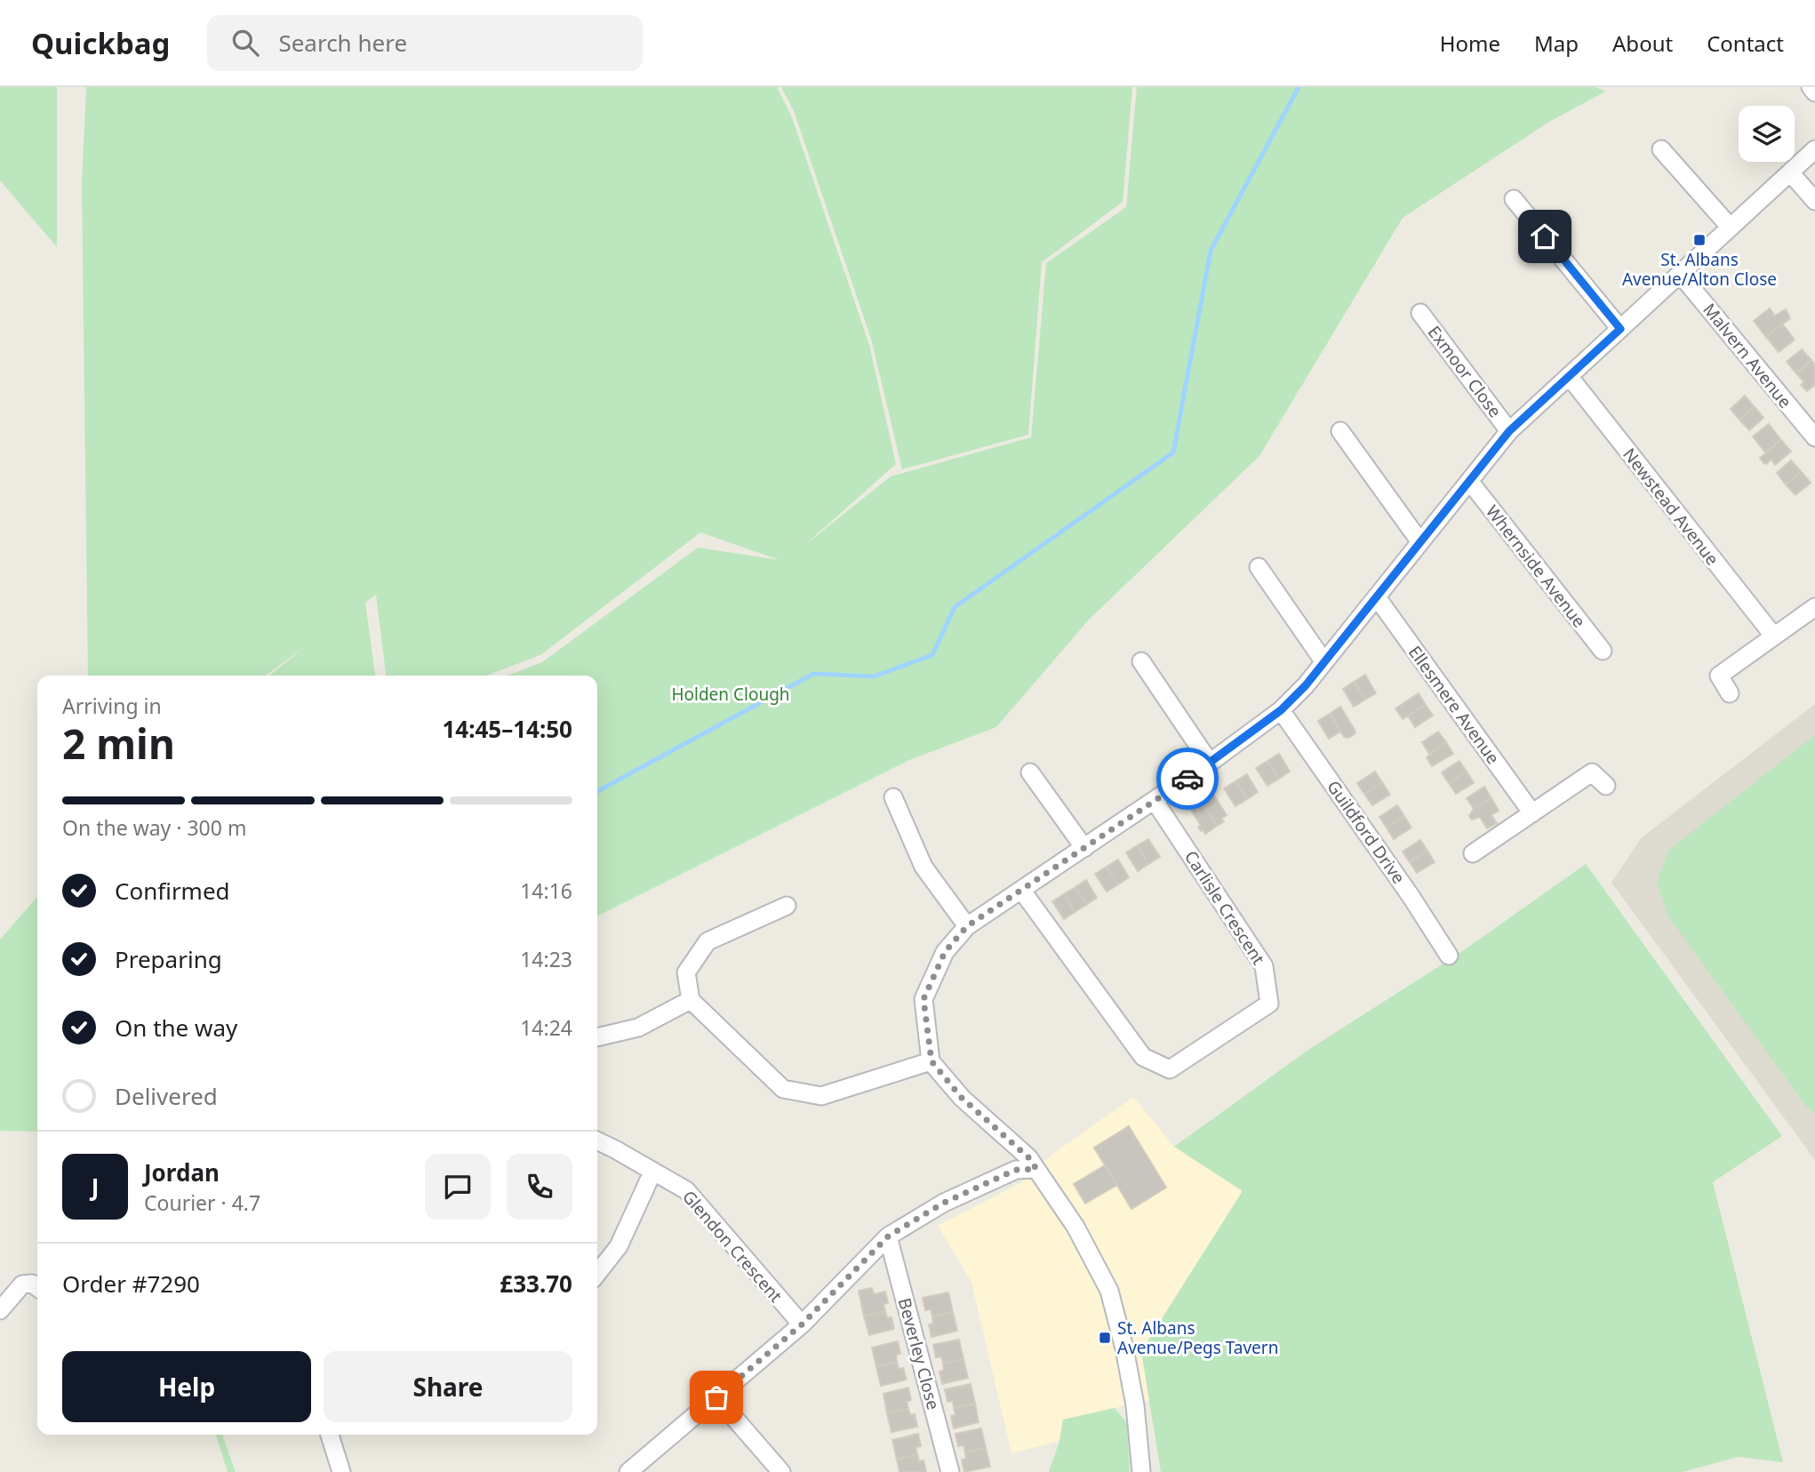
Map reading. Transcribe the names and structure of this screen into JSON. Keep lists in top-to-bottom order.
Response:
{
  "streets": {
    "street": [
      "Malvern Avenue",
      "Exmoor Close",
      "Newstead Avenue",
      "Whernside Avenue",
      "Ellesmere Avenue",
      "Guildford Drive",
      "Carlisle Crescent",
      "Glendon Crescent",
      "Beverley Close"
    ]
  },
  "parks": ["Holden Clough"],
  "places": {
    "transit": ["St. Albans Avenue/Alton Close", "St. Albans Avenue/Pegs Tavern"]
  },
  "page": {
    "header": "Quickbag",
    "search": "Search here",
    "nav": [
      "Home",
      "Map",
      "About",
      "Contact"
    ],
    "heading": ["2 min", "Arriving in", "14:45–14:50"],
    "panel": [
      "Jordan",
      "Courier · 4.7",
      "Order #7290",
      "£33.70"
    ],
    "bar": "On the way · 300 m",
    "list": [
      ["Confirmed", "14:16"],
      ["Preparing", "14:23"],
      ["On the way", "14:24"],
      "Delivered"
    ],
    "round": "J",
    "buttons": ["Help", "Share"]
  }
}
